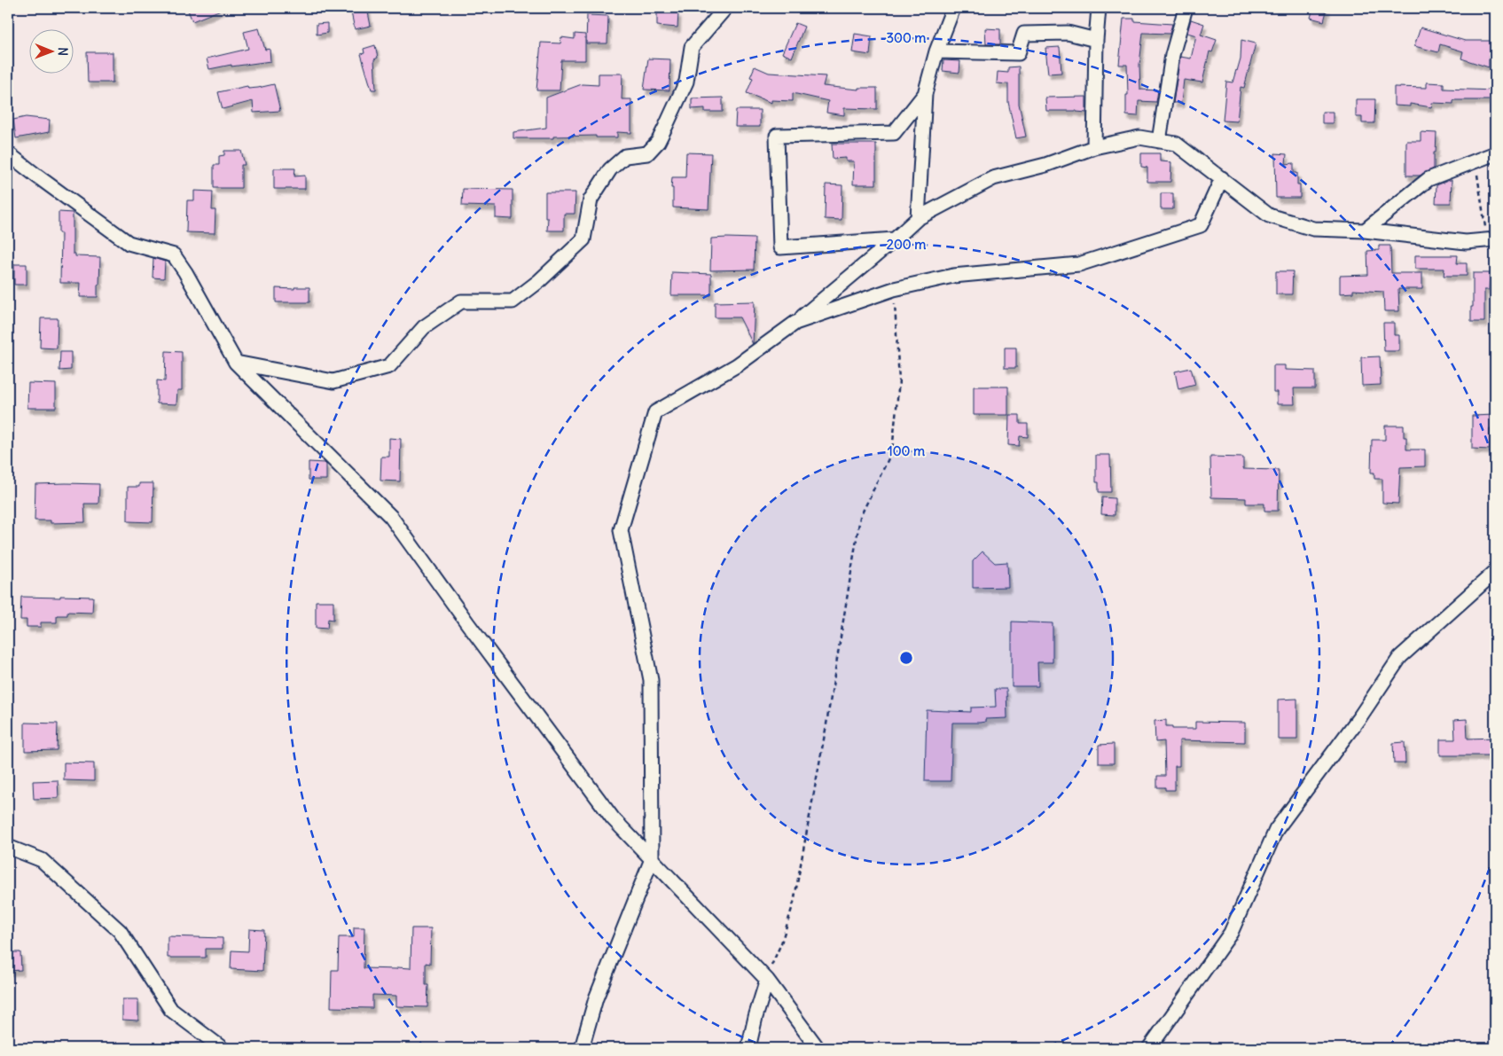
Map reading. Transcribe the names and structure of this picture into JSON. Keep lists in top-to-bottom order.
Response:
{
  "north": "right",
  "rings": ["300 m", "200 m", "100 m"]
}
